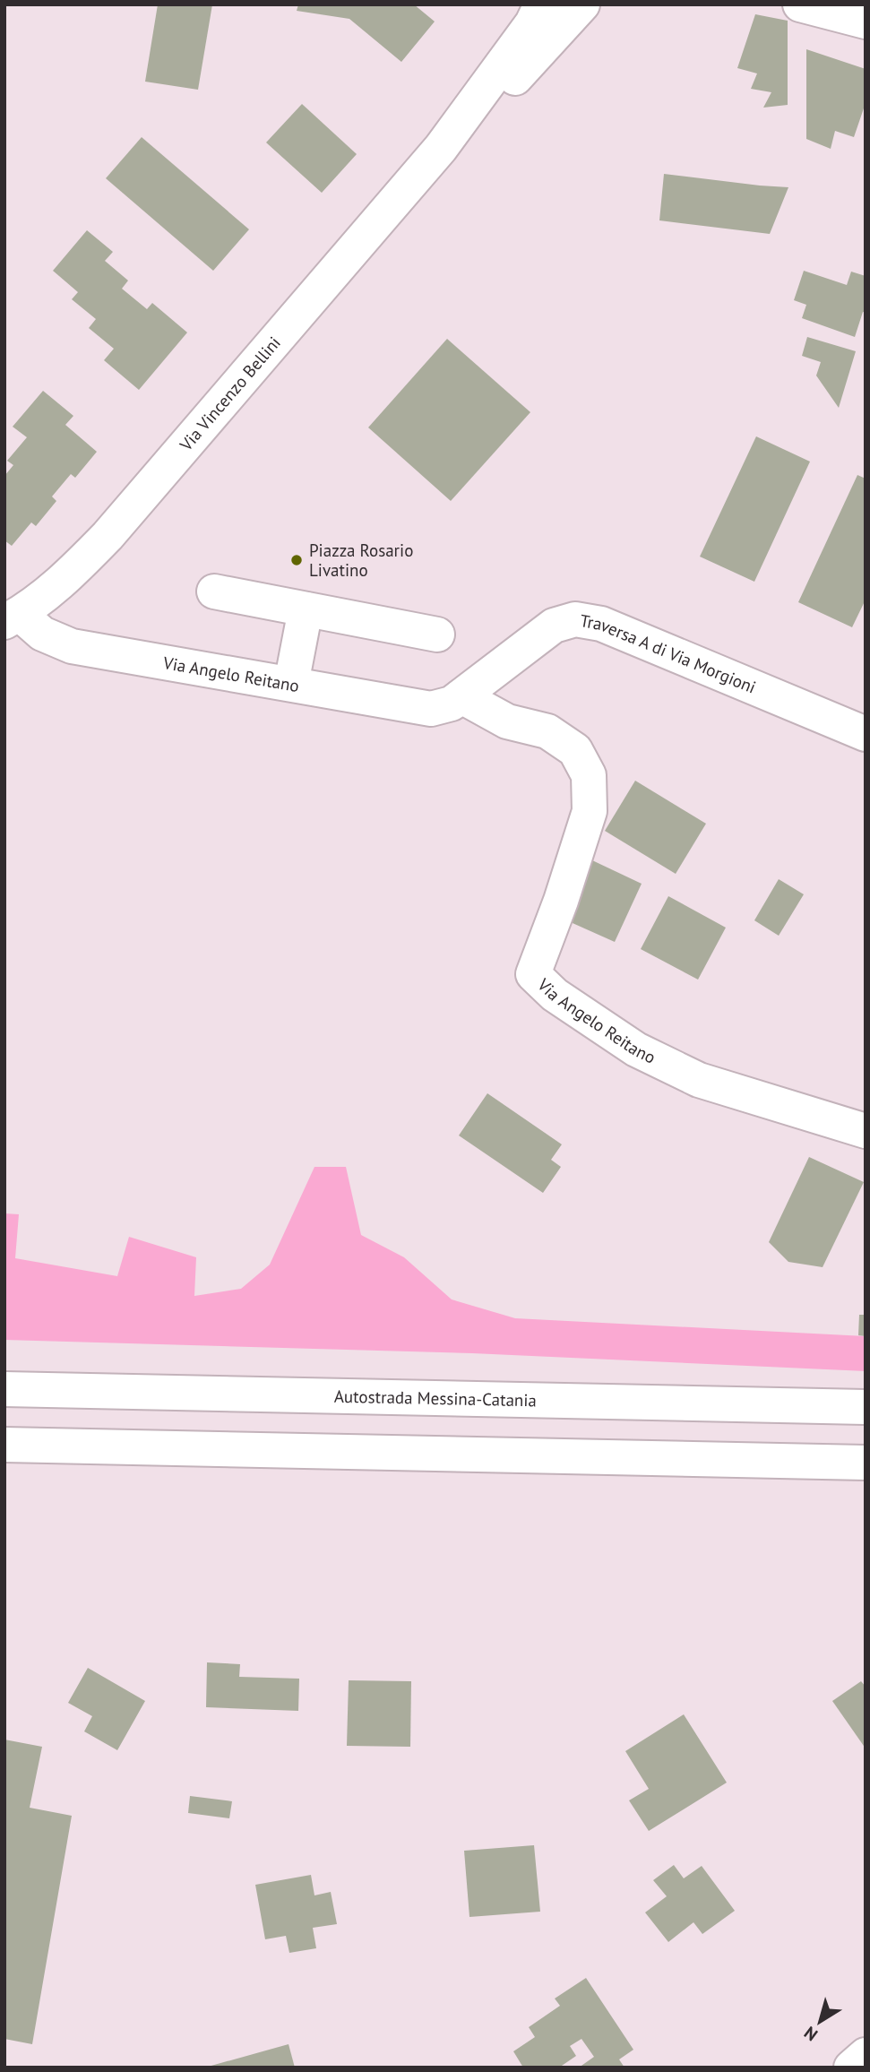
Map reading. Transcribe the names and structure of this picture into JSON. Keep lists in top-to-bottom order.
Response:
{
  "streets": {
    "main road": [
      "Via Vincenzo Bellini",
      "Traversa A di Via Morgioni",
      "Via Angelo Reitano",
      "Autostrada Messina-Catania"
    ]
  },
  "crossings": [
    ["Via Vincenzo Bellini", "Via Angelo Reitano"],
    ["Traversa A di Via Morgioni", "Via Angelo Reitano"]
  ],
  "places": ["Piazza Rosario Livatino"],
  "north": "bottom left"
}
